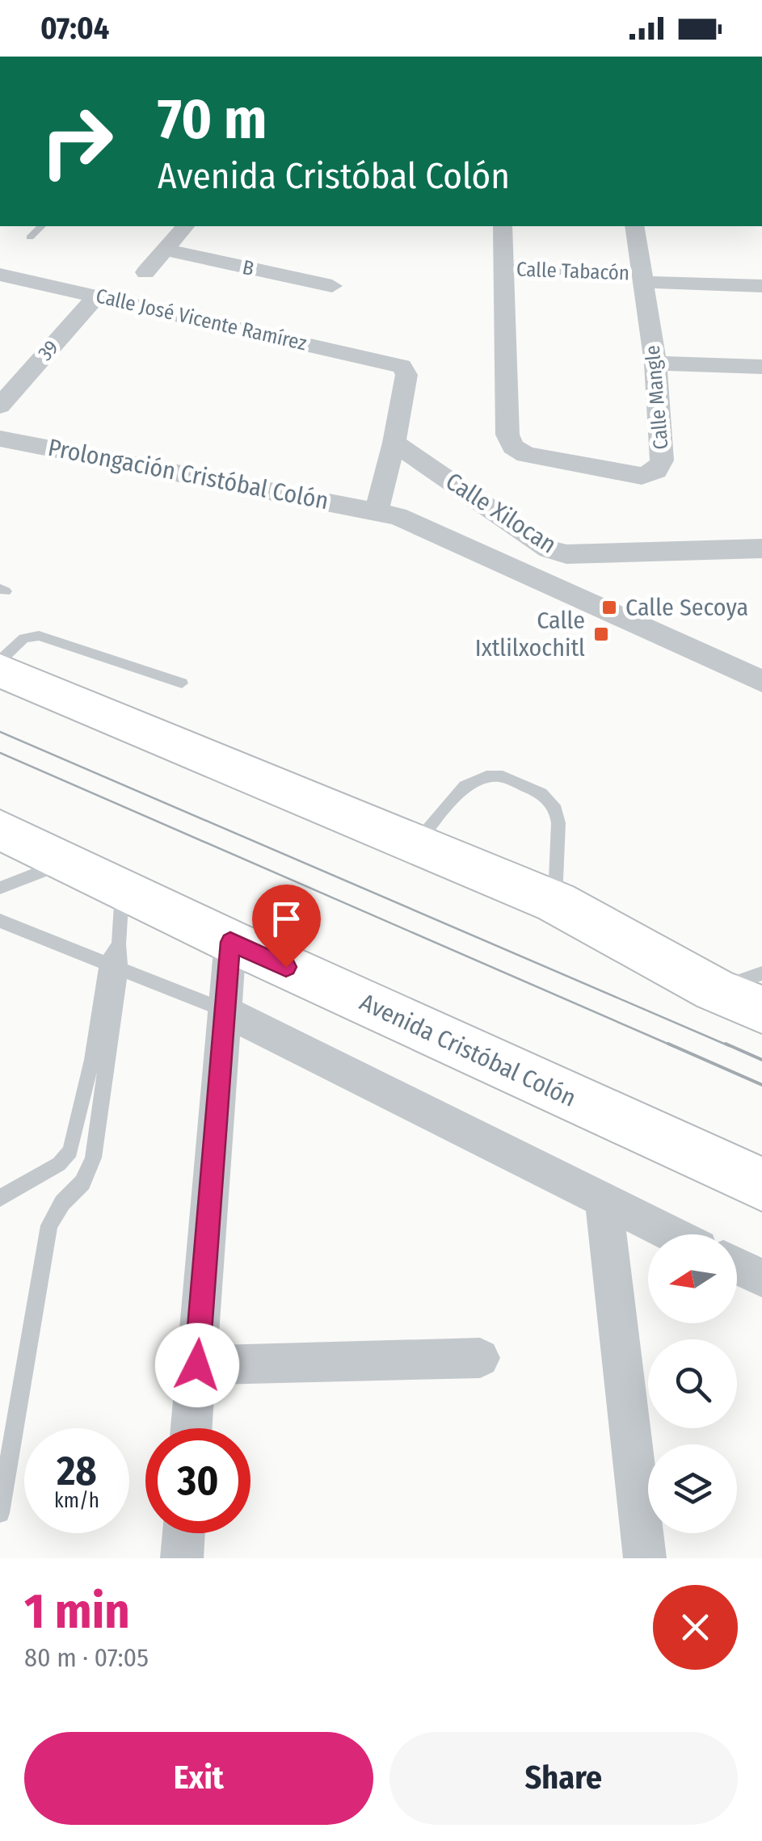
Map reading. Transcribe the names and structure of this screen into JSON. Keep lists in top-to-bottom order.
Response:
{
  "streets": {
    "main road": ["Avenida Cristóbal Colón"],
    "street": [
      "B",
      "Calle Tabacón",
      "Calle José Vicente Ramírez",
      "39",
      "Calle Mangle",
      "Prolongación Cristóbal Colón",
      "Calle Xilocan"
    ]
  },
  "crossings": [
    ["Calle Tabacón", "Calle Mangle"],
    ["Calle José Vicente Ramírez", "39"],
    ["Calle José Vicente Ramírez", "Calle Xilocan"]
  ],
  "places": {
    "transit": ["Calle Secoya", "Calle Ixtlilxochitl"]
  },
  "north": "left",
  "page": {
    "status": "07:04",
    "turn": ["70 m", "Avenida Cristóbal Colón"],
    "speed": "28 km/h",
    "limit": "30",
    "heading": ["1 min", "80 m · 07:05"],
    "buttons": ["Exit", "Share"]
  }
}
